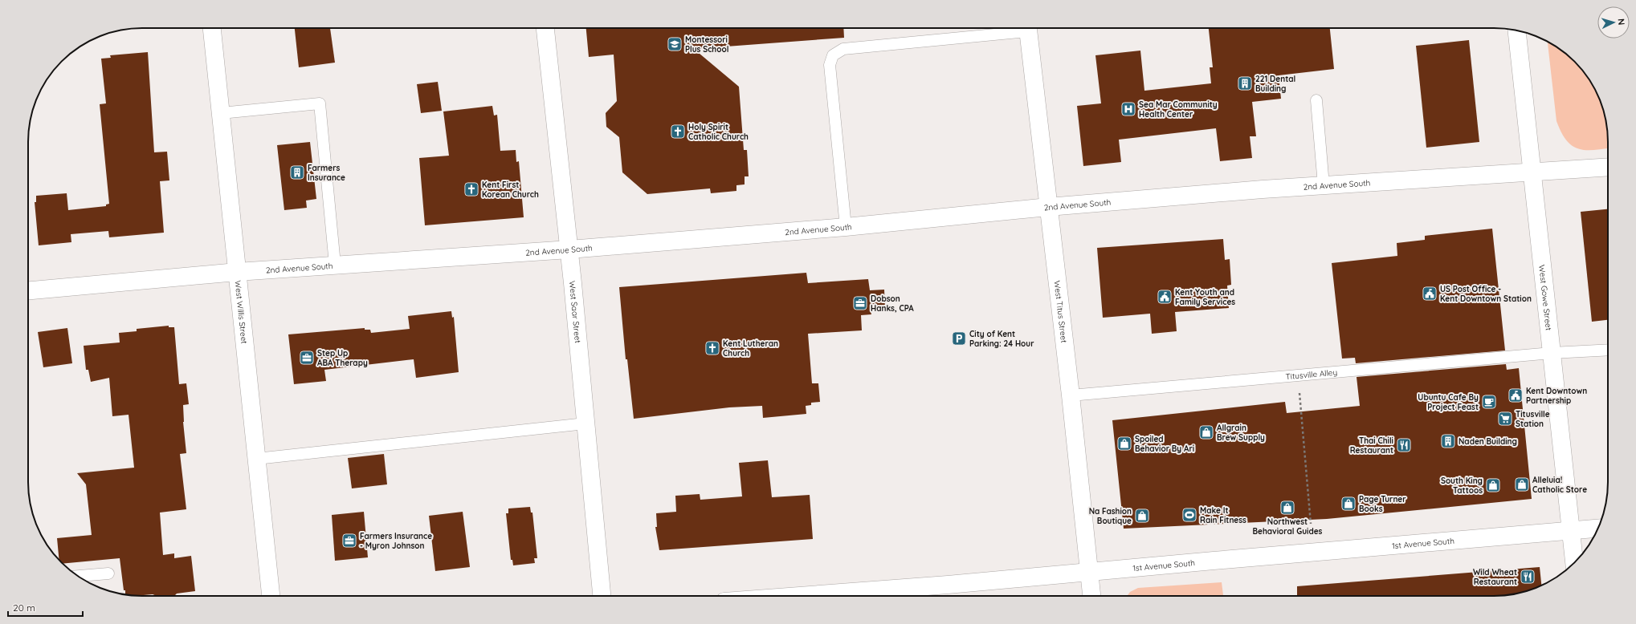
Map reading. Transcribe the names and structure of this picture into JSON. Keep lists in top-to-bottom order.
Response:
{
  "streets": {
    "street": [
      "2nd Avenue South",
      "West Gowe Street",
      "West Willis Street",
      "West Saar Street",
      "West Titus Street",
      "1st Avenue South"
    ],
    "lane": ["Titusville Alley"]
  },
  "crossings": [
    ["2nd Avenue South", "West Gowe Street"],
    ["2nd Avenue South", "West Willis Street"],
    ["2nd Avenue South", "West Saar Street"],
    ["2nd Avenue South", "West Titus Street"],
    ["West Gowe Street", "Titusville Alley"],
    ["West Gowe Street", "1st Avenue South"],
    ["West Titus Street", "Titusville Alley"],
    ["West Titus Street", "1st Avenue South"]
  ],
  "places": {
    "school or university": ["Montessori Plus School"],
    "building": ["221 Dental Building", "Farmers Insurance", "Naden Building"],
    "hospital": ["Sea Mar Community Health Center"],
    "church": ["Holy Spirit Catholic Church", "Kent First Korean Church", "Kent Lutheran Church"],
    "public building": ["US Post Office - Kent Downtown Station", "Kent Youth and Family Services", "Kent Downtown Partnership"],
    "office": ["Dobson Hanks, CPA", "Step Up ABA Therapy", "Farmers Insurance - Myron Johnson"],
    "parking": ["City of Kent Parking: 24 Hour"],
    "cafe": ["Ubuntu Cafe By Project Feast"],
    "supermarket": ["Titusville Station"],
    "shop": [
      "Allgrain Brew Supply",
      "Spoiled Behavior By Ari",
      "Alleluia! Catholic Store",
      "South King Tattoos",
      "Page Turner Books",
      "Northwest Behavioral Guides",
      "Na Fashion Boutique"
    ],
    "restaurant": ["Thai Chili Restaurant", "Wild Wheat Restaurant"],
    "sports": ["Make It Rain Fitness"]
  },
  "scale_bar": "20 m",
  "north": "right"
}
